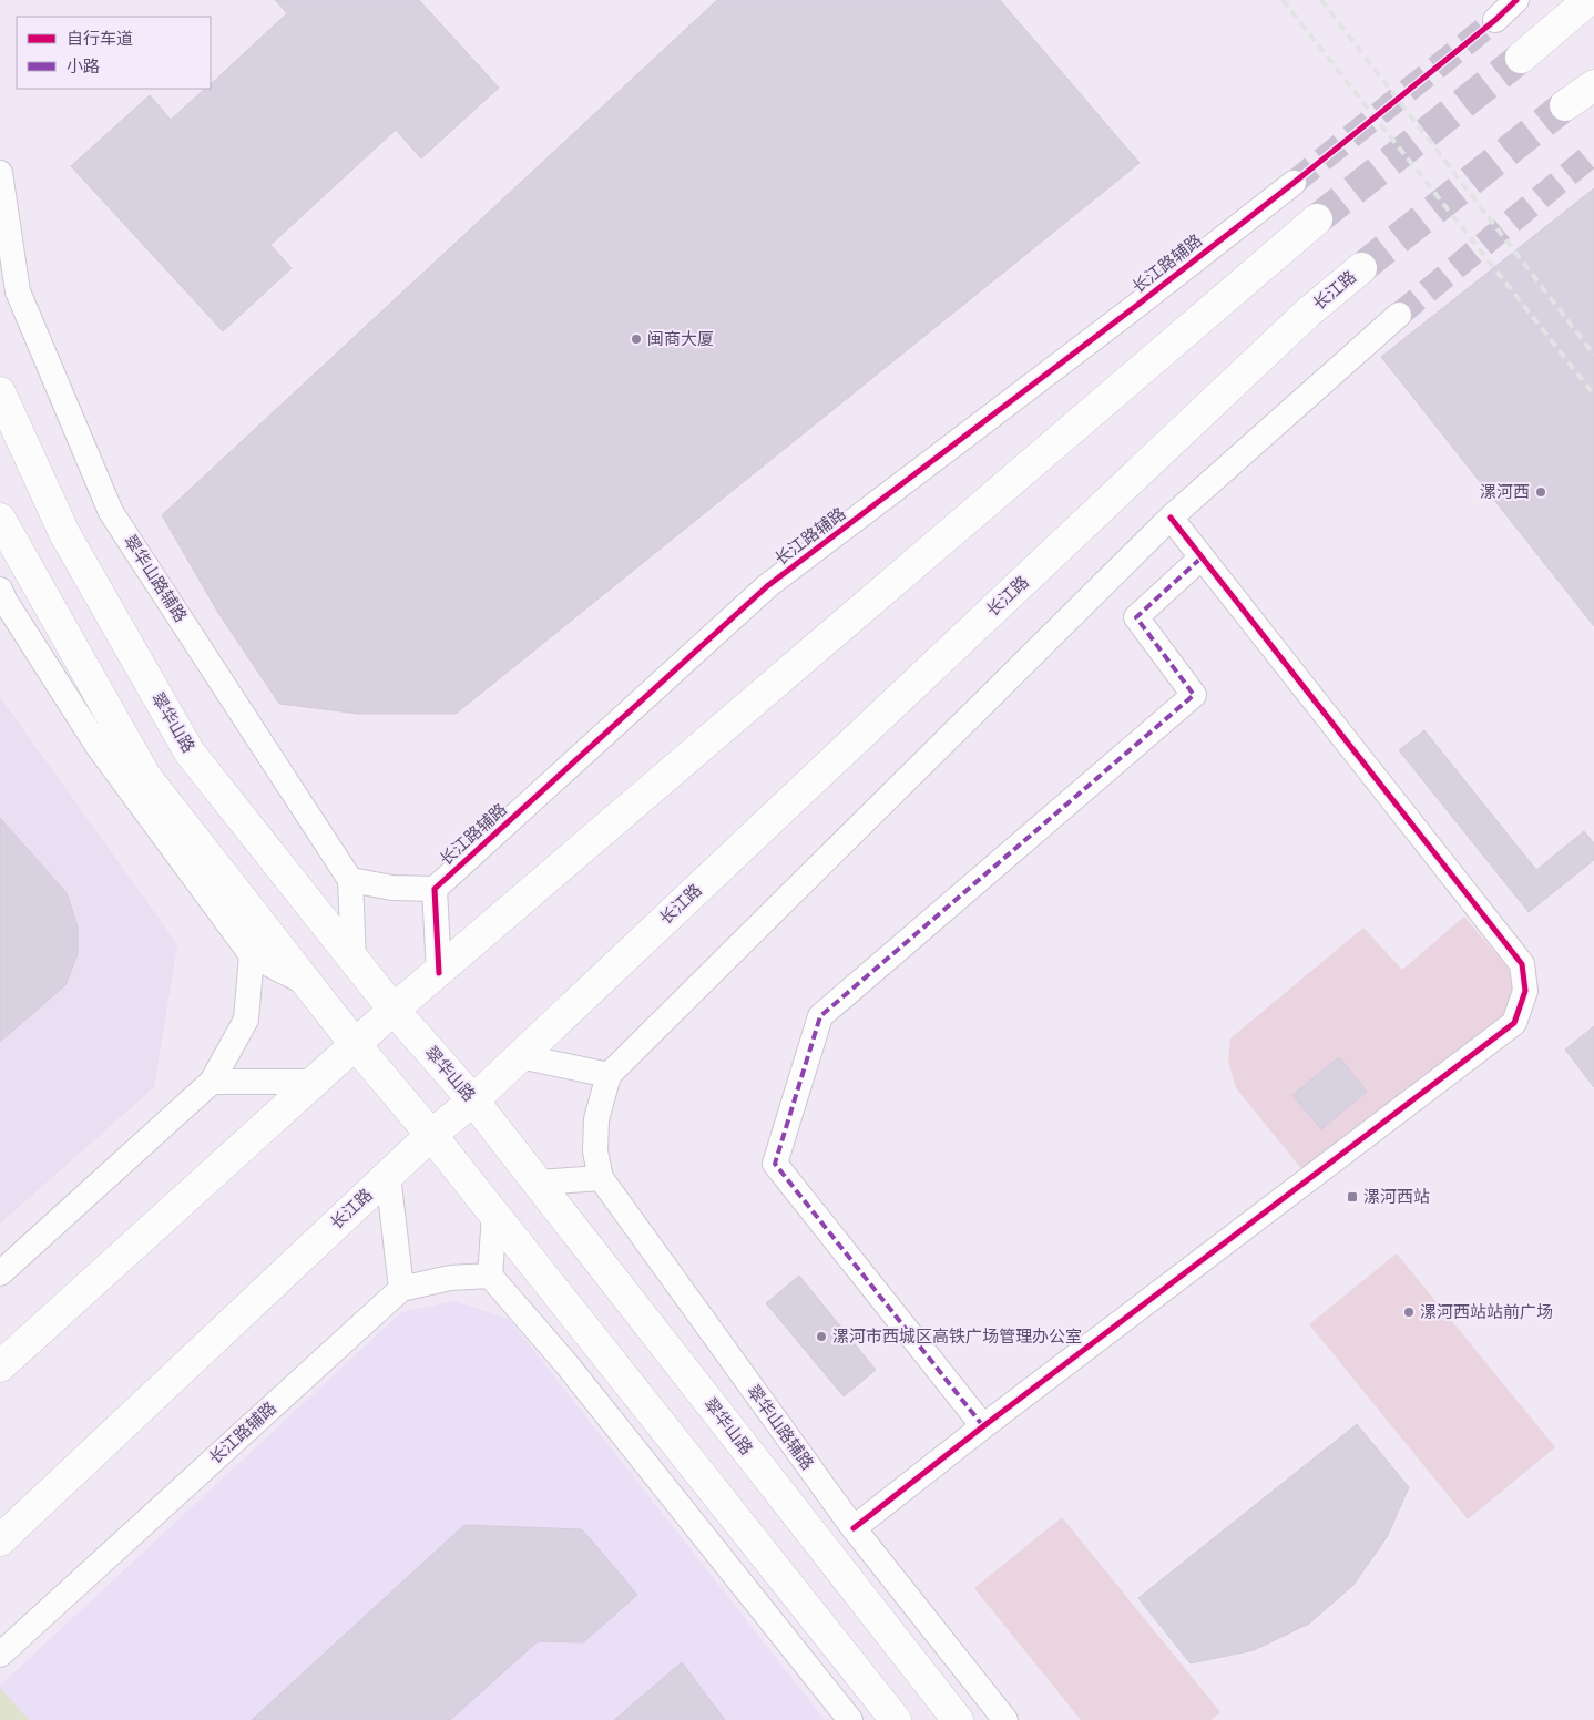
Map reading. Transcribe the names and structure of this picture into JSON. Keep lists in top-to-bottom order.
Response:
{
  "streets": {
    "main road": ["长江路", "翠华山路"],
    "street": ["长江路辅路", "翠华山路辅路"]
  },
  "crossings": [
    ["长江路", "翠华山路"],
    ["翠华山路辅路", "翠华山路"]
  ],
  "places": {
    "other": [
      "闽商大厦",
      "漯河西",
      "漯河西站站前广场",
      "漯河市西城区高铁广场管理办公室"
    ],
    "transit": ["漯河西站"]
  },
  "legend": ["自行车道", "小路"]
}
